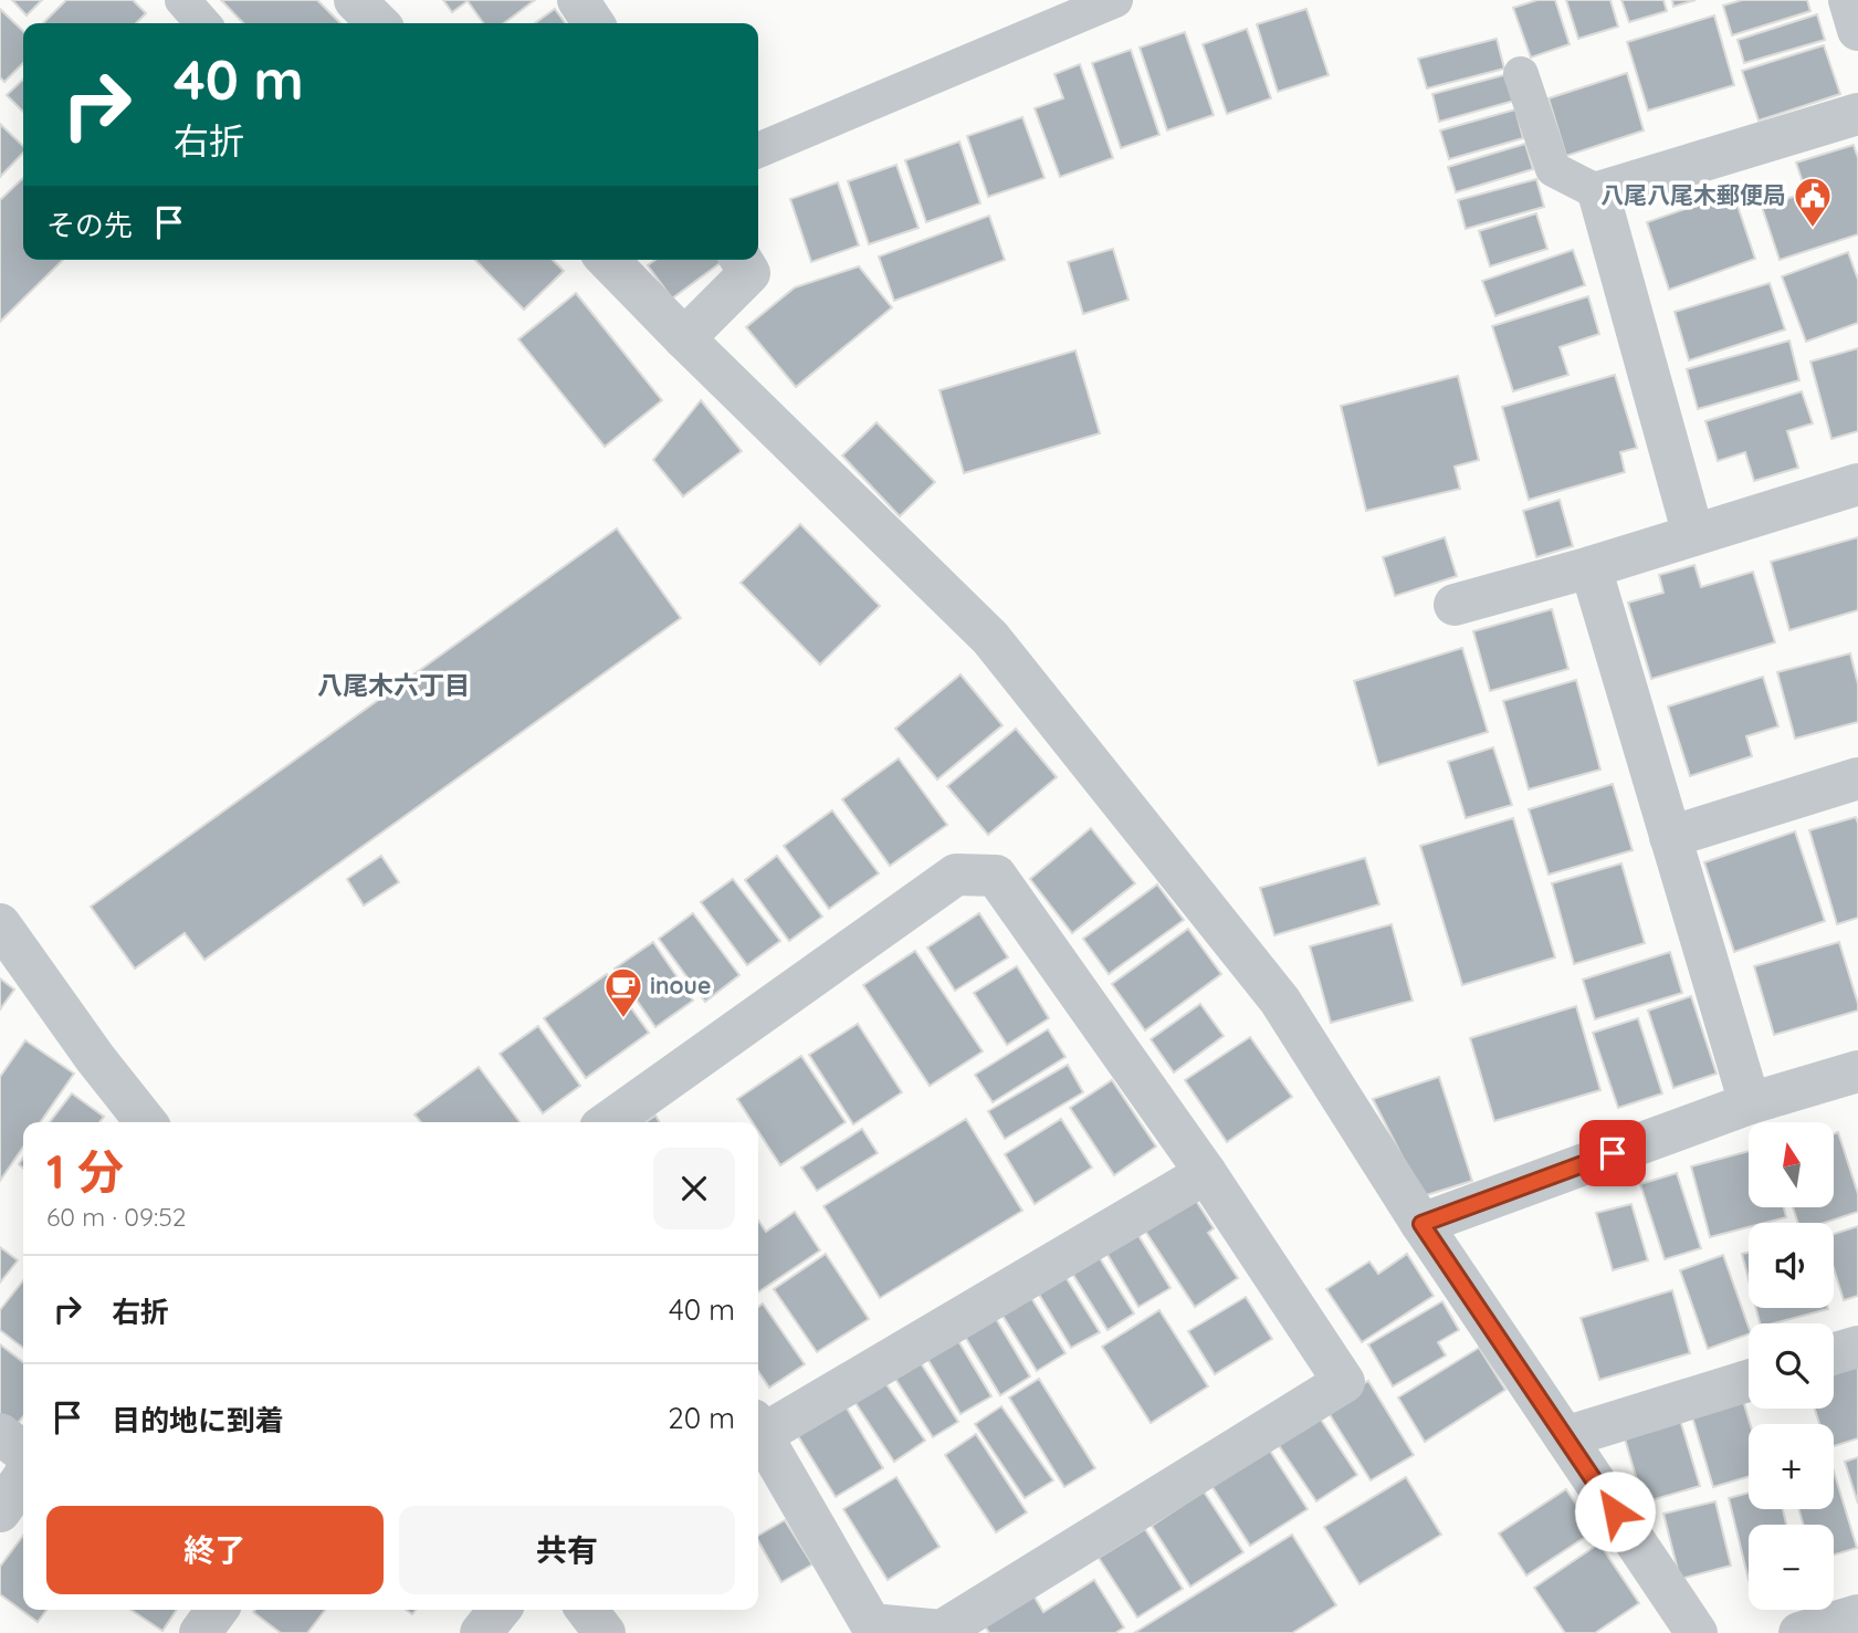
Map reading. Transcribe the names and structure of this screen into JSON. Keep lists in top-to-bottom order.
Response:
{
  "districts": ["八尾木六丁目"],
  "places": {
    "public building": ["八尾八尾木郵便局"],
    "cafe": ["inoue"]
  },
  "north": "top",
  "page": {
    "turn": ["40 m", "右折"],
    "then": "その先",
    "map_buttons": ["+", "−"],
    "heading": ["1 分", "60 m · 09:52"],
    "list": [
      {
        "name": "右折",
        "value": "40 m"
      },
      {
        "name": "目的地に到着",
        "value": "20 m"
      }
    ],
    "buttons": ["終了", "共有"]
  }
}
